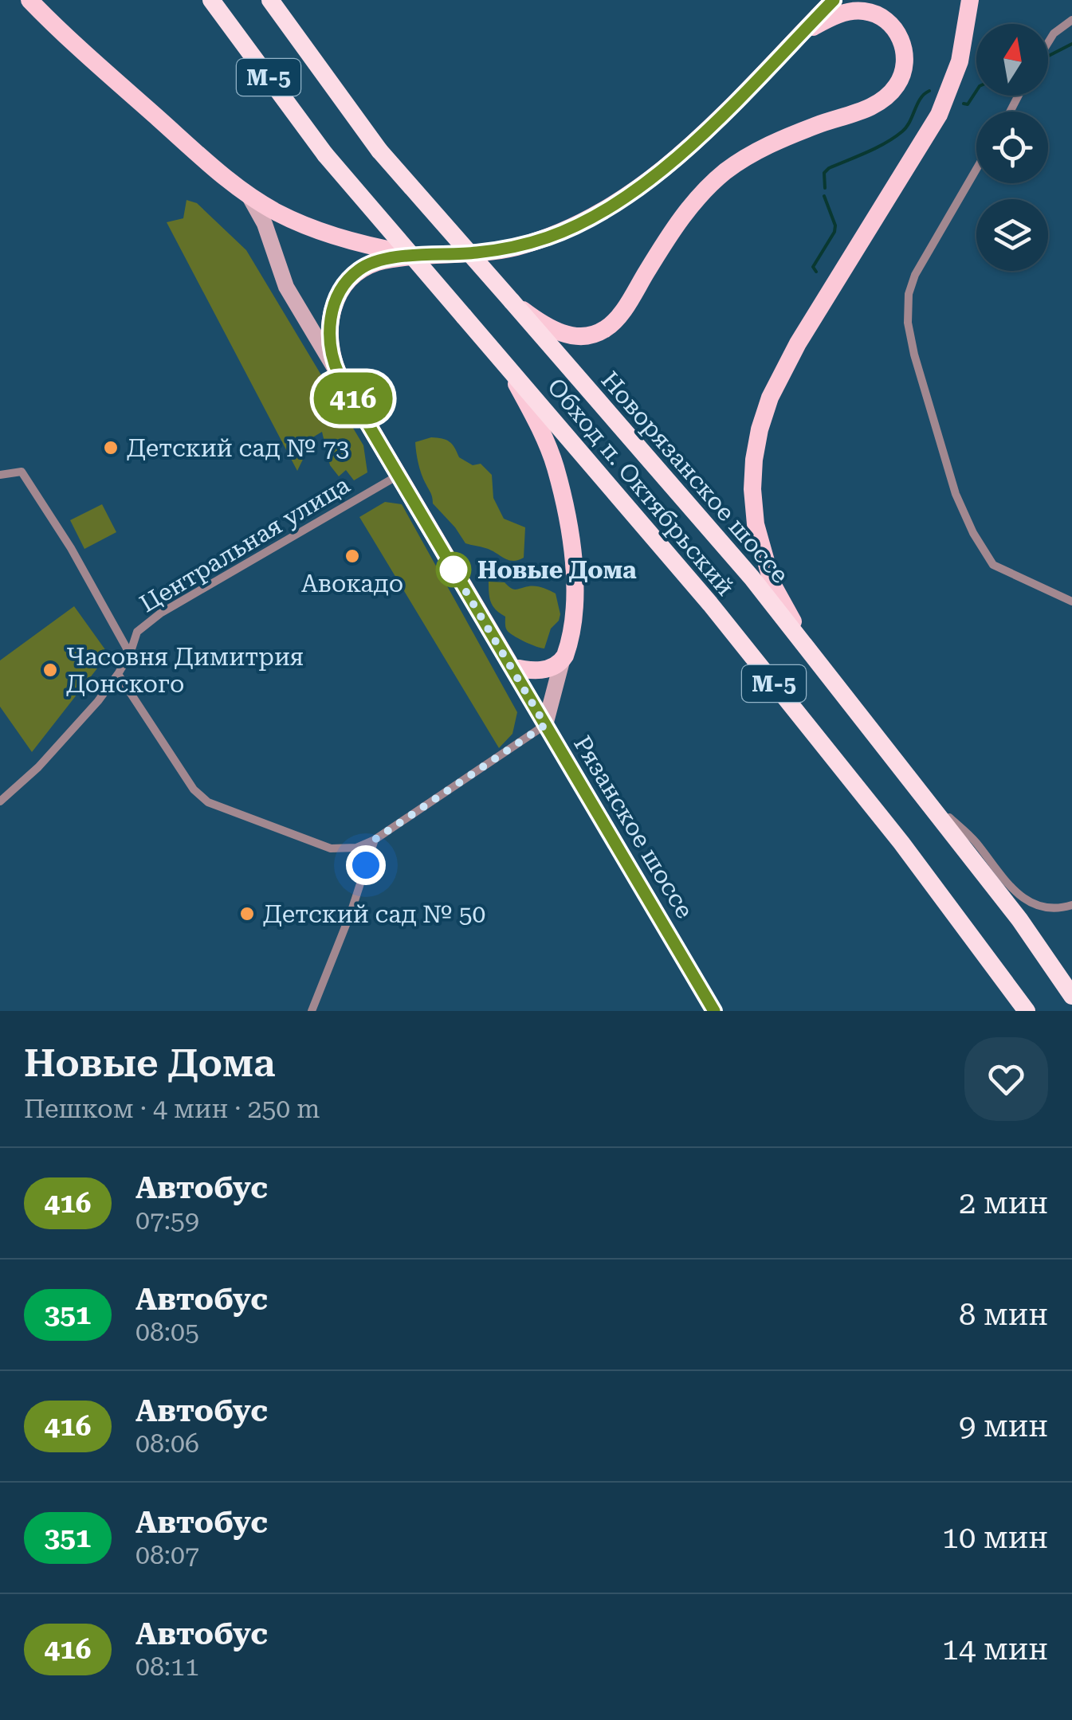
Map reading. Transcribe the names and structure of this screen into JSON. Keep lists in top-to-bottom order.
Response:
{
  "streets": {
    "highway": ["М-5", "Новорязанское шоссе", "Обход п. Октябрьский"],
    "main road": ["Рязанское шоссе"],
    "street": ["Центральная улица"]
  },
  "places": [
    "Детский сад № 73",
    "Авокадо",
    "Новые Дома",
    "Часовня Димитрия Донского",
    "Детский сад № 50"
  ],
  "lines": ["bus line 416"],
  "north": "top",
  "page": {
    "on_map": "416",
    "heading": ["Новые Дома", "Пешком · 4 мин · 250 m"],
    "list": [
      {
        "mark": "416",
        "name": "Автобус",
        "note": "07:59",
        "value": "2 мин"
      },
      {
        "mark": "351",
        "name": "Автобус",
        "note": "08:05",
        "value": "8 мин"
      },
      {
        "mark": "416",
        "name": "Автобус",
        "note": "08:06",
        "value": "9 мин"
      },
      {
        "mark": "351",
        "name": "Автобус",
        "note": "08:07",
        "value": "10 мин"
      },
      {
        "mark": "416",
        "name": "Автобус",
        "note": "08:11",
        "value": "14 мин"
      }
    ]
  }
}
